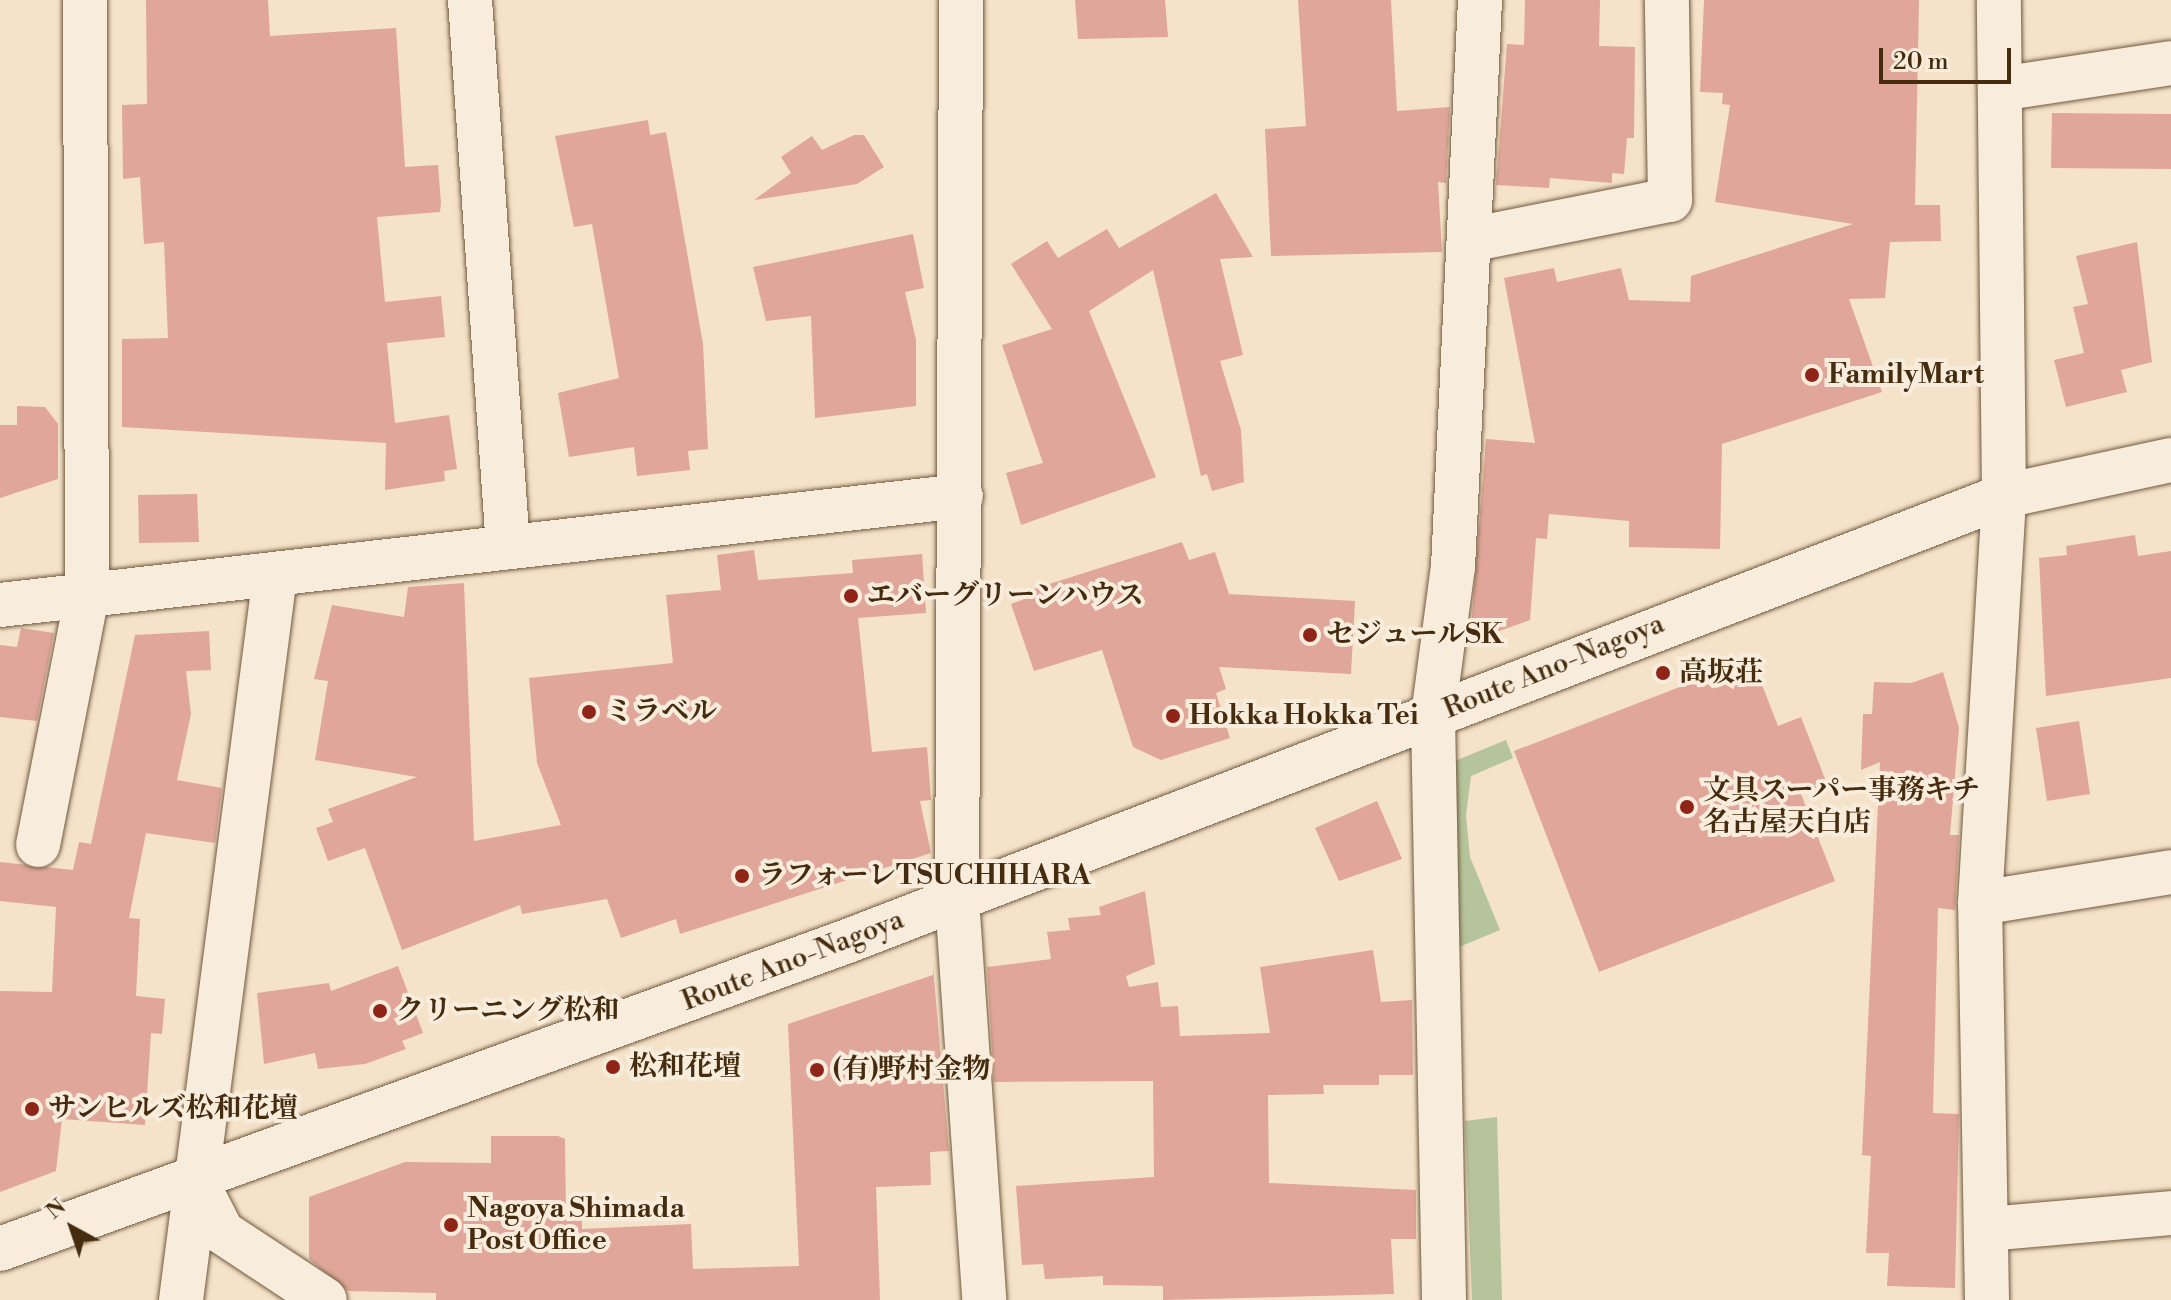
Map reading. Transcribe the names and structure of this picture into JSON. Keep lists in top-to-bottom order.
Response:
{
  "streets": {
    "street": ["Route Ano-Nagoya"]
  },
  "places": [
    "FamilyMart",
    "エバーグリーンハウス",
    "セジュールSK",
    "高坂荘",
    "ミラベル",
    "Hokka Hokka Tei",
    "文具スーパー事務キチ 名古屋天白店",
    "ラフォーレTSUCHIHARA",
    "クリーニング松和",
    "松和花壇",
    "(有)野村金物",
    "サンヒルズ松和花壇",
    "Nagoya Shimada Post Office"
  ],
  "scale_bar": "20 m",
  "north": "top left"
}
